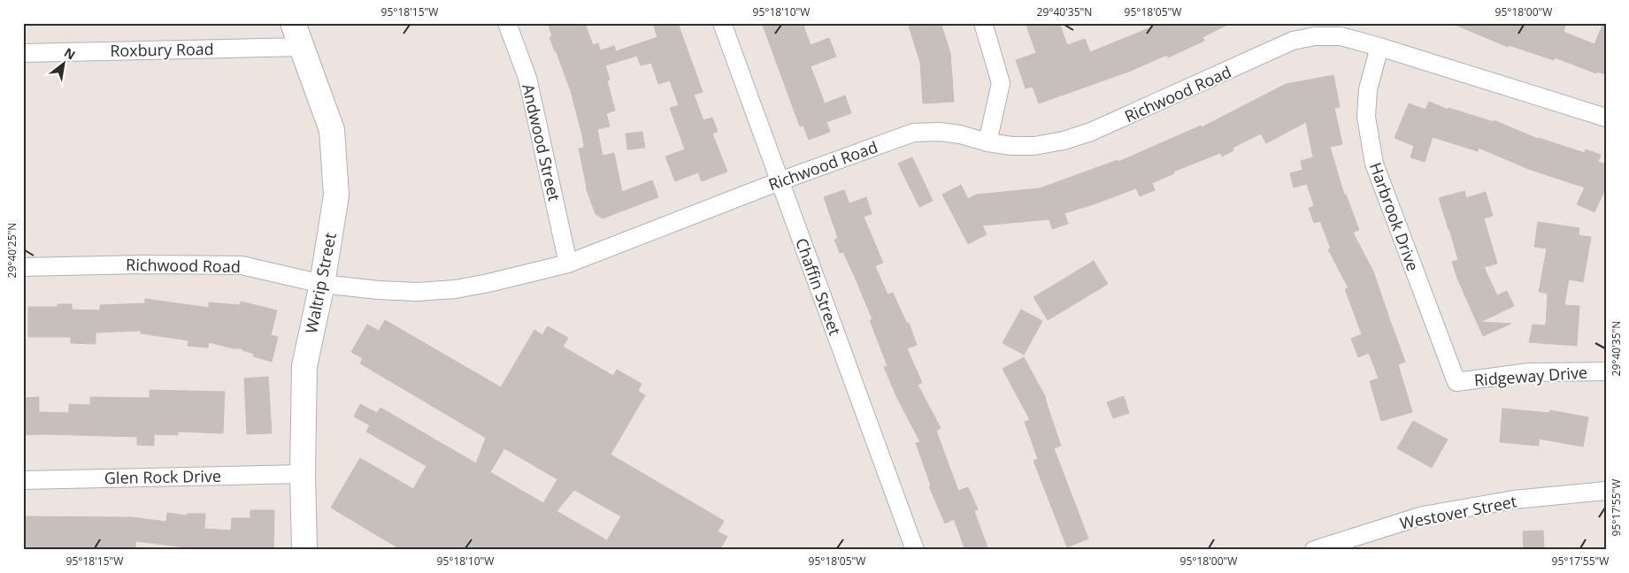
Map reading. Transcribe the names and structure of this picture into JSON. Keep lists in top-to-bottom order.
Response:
{
  "streets": {
    "street": [
      "Roxbury Road",
      "Richwood Road",
      "Andwood Street",
      "Harbrook Drive",
      "Waltrip Street",
      "Chaffin Street",
      "Ridgeway Drive",
      "Glen Rock Drive",
      "Westover Street"
    ]
  },
  "crossings": [
    ["Roxbury Road", "Waltrip Street"],
    ["Richwood Road", "Andwood Street"],
    ["Richwood Road", "Harbrook Drive"],
    ["Richwood Road", "Waltrip Street"],
    ["Richwood Road", "Chaffin Street"],
    ["Harbrook Drive", "Ridgeway Drive"],
    ["Waltrip Street", "Glen Rock Drive"]
  ],
  "north": "top right",
  "coordinates": [
    "95°18'15\"W",
    "95°18'10\"W",
    "29°40'35\"N",
    "95°18'05\"W",
    "95°18'00\"W",
    "29°40'25\"N",
    "95°17'55\"W"
  ]
}
